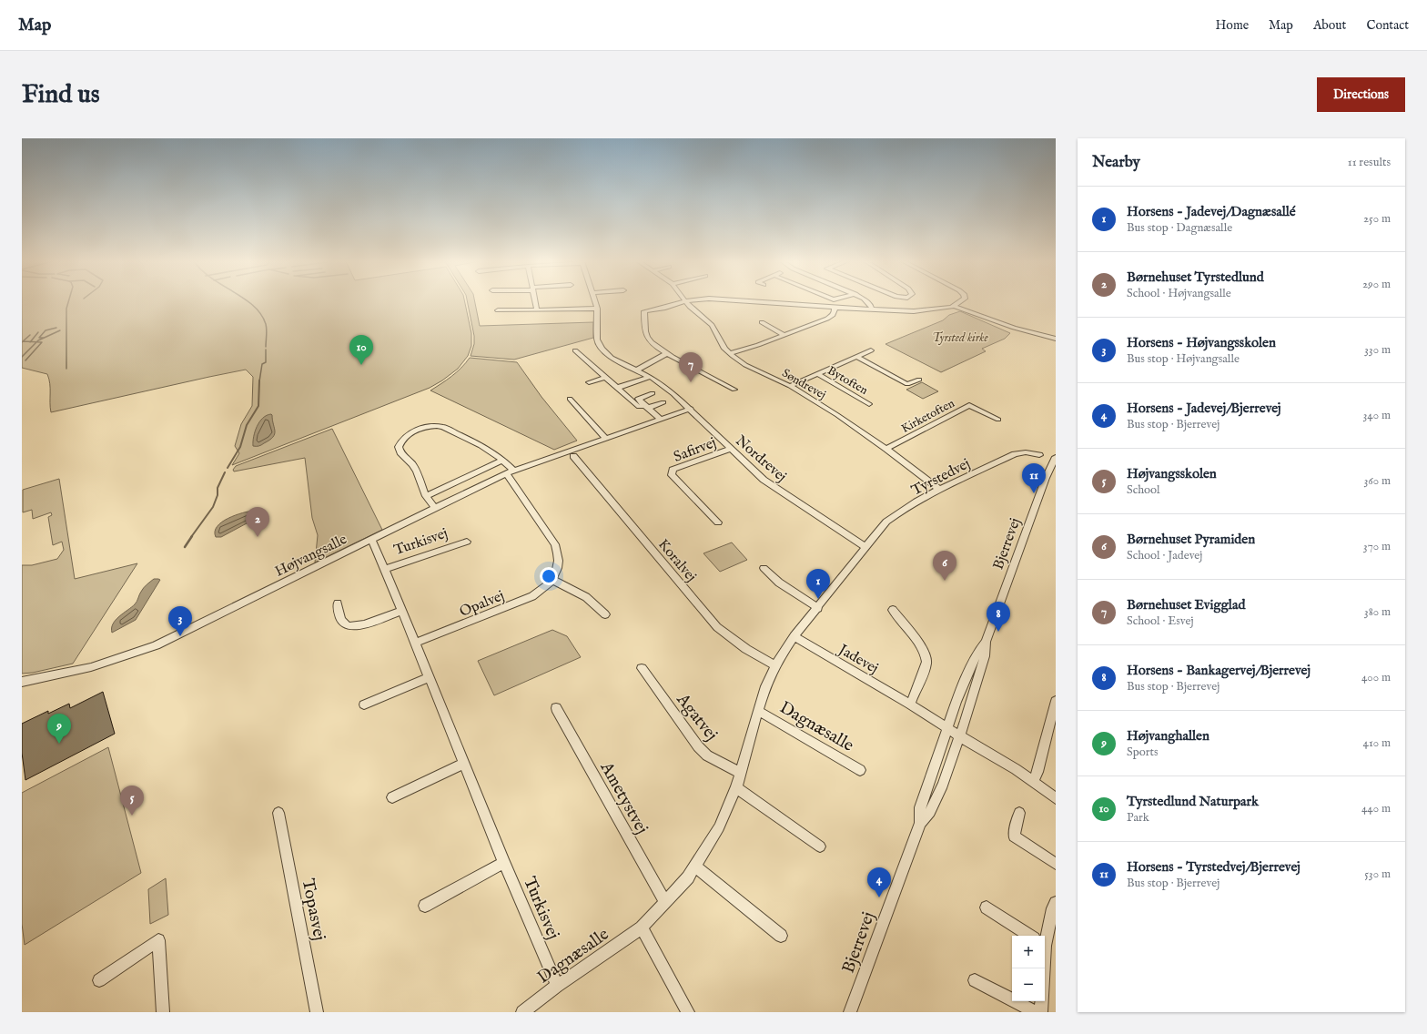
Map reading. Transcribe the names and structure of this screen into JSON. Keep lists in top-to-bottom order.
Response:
{
  "streets": {
    "street": [
      "Bytoften",
      "Søndrevej",
      "Kirketoften",
      "Safirvej",
      "Nordrevej",
      "Tyrstedvej",
      "Turkisvej",
      "Bjerrevej",
      "Højvangsalle",
      "Koralvej",
      "Opalvej",
      "Jadevej",
      "Agatvej",
      "Dagnæsalle",
      "Ametystvej",
      "Topasvej"
    ]
  },
  "crossings": [
    ["Bytoften", "Søndrevej"],
    ["Søndrevej", "Kirketoften"],
    ["Søndrevej", "Tyrstedvej"],
    ["Safirvej", "Nordrevej"],
    ["Nordrevej", "Tyrstedvej"],
    ["Nordrevej", "Højvangsalle"],
    ["Nordrevej", "Dagnæsalle"],
    ["Tyrstedvej", "Dagnæsalle"],
    ["Turkisvej", "Højvangsalle"],
    ["Turkisvej", "Opalvej"],
    ["Turkisvej", "Dagnæsalle"],
    ["Bjerrevej", "Jadevej"],
    ["Højvangsalle", "Opalvej"],
    ["Koralvej", "Dagnæsalle"],
    ["Jadevej", "Dagnæsalle"],
    ["Agatvej", "Dagnæsalle"],
    ["Dagnæsalle", "Ametystvej"]
  ],
  "parks": ["Tyrsted kirke"],
  "page": {
    "header": "Map",
    "nav": [
      "Home",
      "Map",
      "About",
      "Contact"
    ],
    "buttons": "Directions",
    "title": "Find us",
    "heading": ["Nearby", "11 results"],
    "list": [
      {
        "mark": "1",
        "name": "Horsens - Jadevej/Dagnæsallé",
        "note": "Bus stop · Dagnæsalle",
        "value": "250 m"
      },
      {
        "mark": "2",
        "name": "Børnehuset Tyrstedlund",
        "note": "School · Højvangsalle",
        "value": "290 m"
      },
      {
        "mark": "3",
        "name": "Horsens - Højvangsskolen",
        "note": "Bus stop · Højvangsalle",
        "value": "330 m"
      },
      {
        "mark": "4",
        "name": "Horsens - Jadevej/Bjerrevej",
        "note": "Bus stop · Bjerrevej",
        "value": "340 m"
      },
      {
        "mark": "5",
        "name": "Højvangsskolen",
        "note": "School",
        "value": "360 m"
      },
      {
        "mark": "6",
        "name": "Børnehuset Pyramiden",
        "note": "School · Jadevej",
        "value": "370 m"
      },
      {
        "mark": "7",
        "name": "Børnehuset Evigglad",
        "note": "School · Esvej",
        "value": "380 m"
      },
      {
        "mark": "8",
        "name": "Horsens - Bankagervej/Bjerrevej",
        "note": "Bus stop · Bjerrevej",
        "value": "400 m"
      },
      {
        "mark": "9",
        "name": "Højvanghallen",
        "note": "Sports",
        "value": "410 m"
      },
      {
        "mark": "10",
        "name": "Tyrstedlund Naturpark",
        "note": "Park",
        "value": "440 m"
      },
      {
        "mark": "11",
        "name": "Horsens - Tyrstedvej/Bjerrevej",
        "note": "Bus stop · Bjerrevej",
        "value": "530 m"
      }
    ],
    "pins": [
      "10",
      "7",
      "11",
      "2",
      "6",
      "1",
      "8",
      "3",
      "9",
      "5",
      "4"
    ],
    "map_buttons": ["+", "−"]
  }
}
